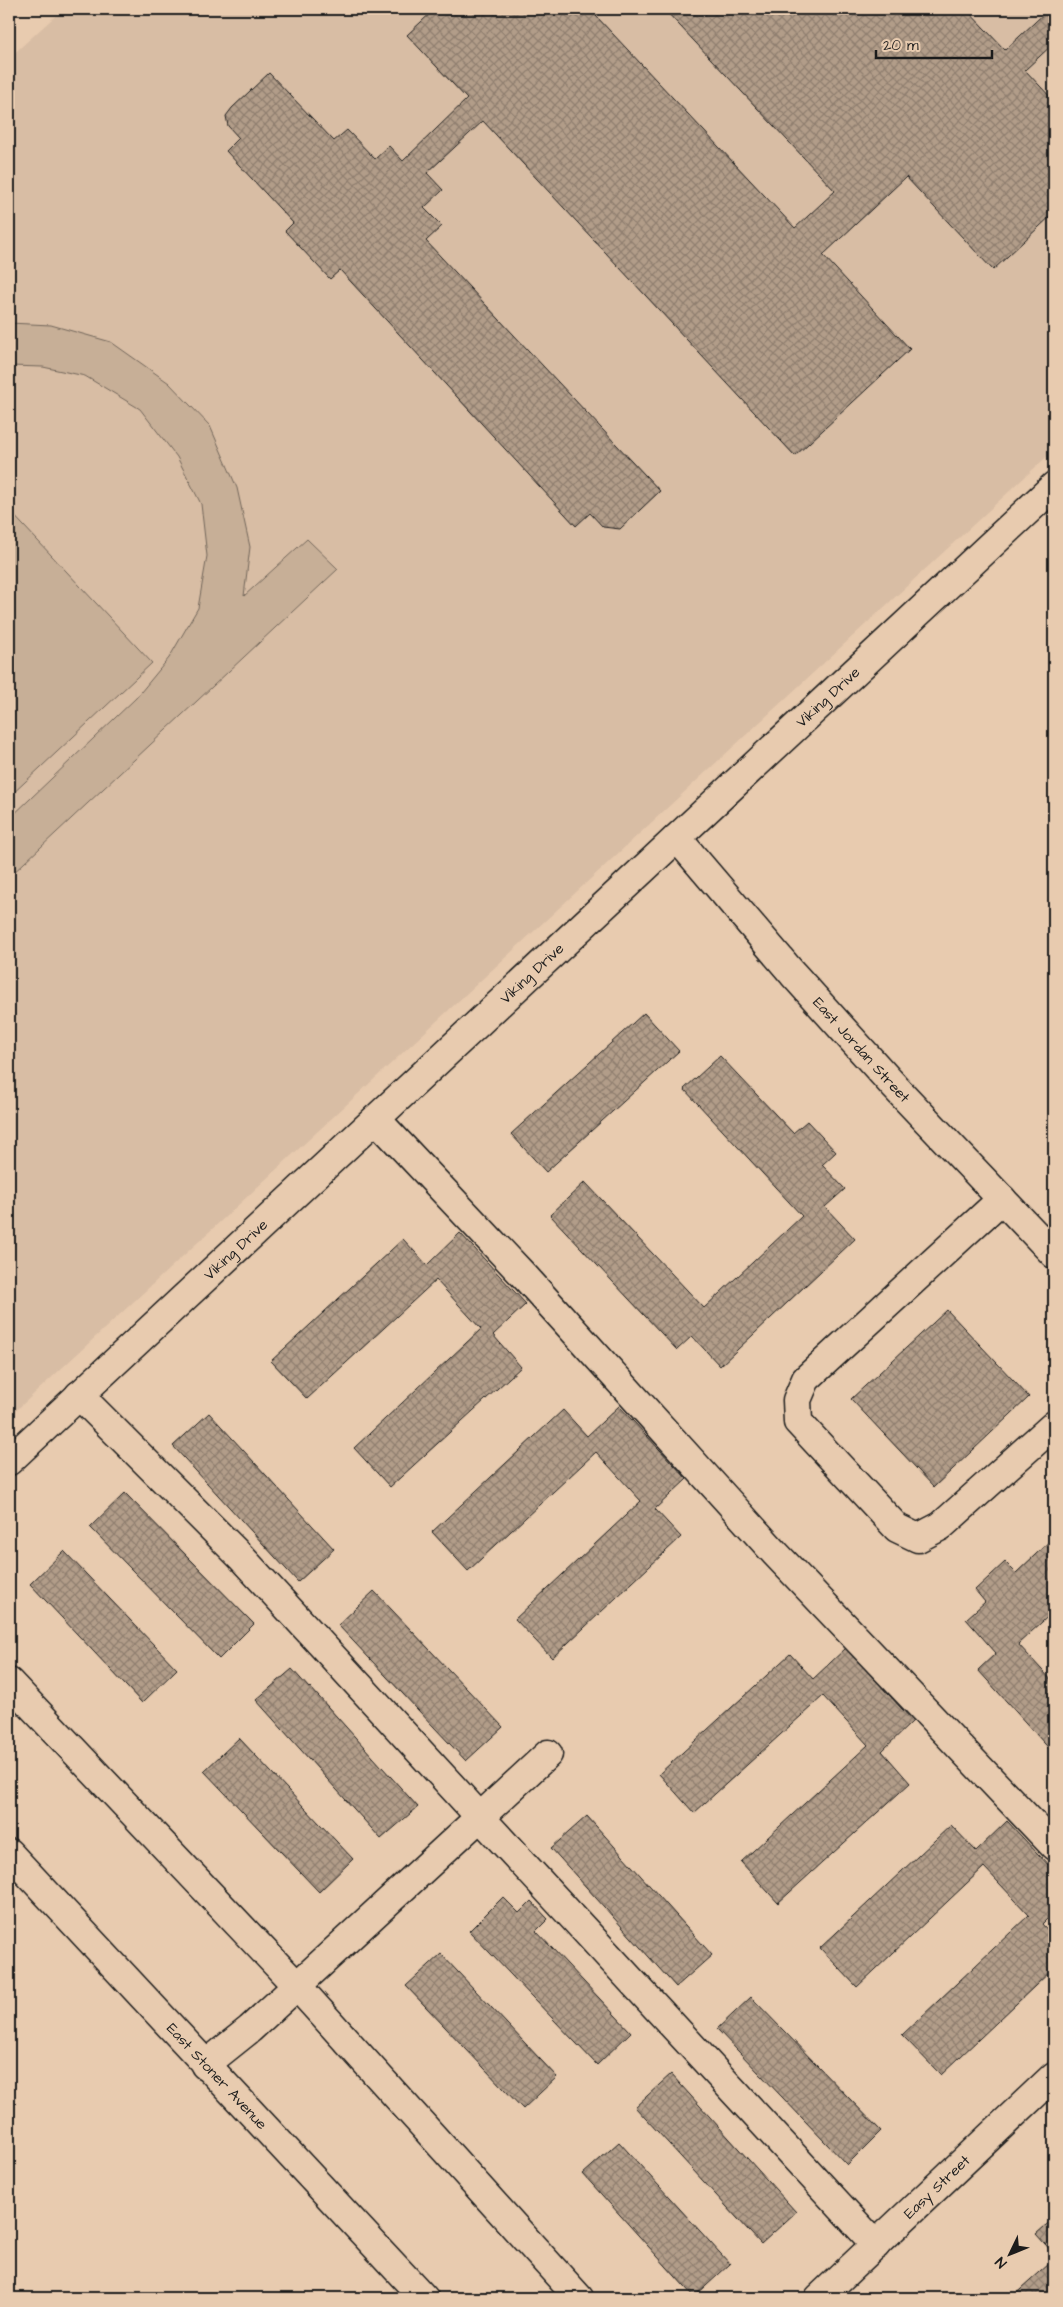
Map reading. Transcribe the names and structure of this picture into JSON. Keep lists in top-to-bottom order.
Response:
{
  "streets": {
    "street": [
      "Viking Drive",
      "East Jordan Street",
      "East Stoner Avenue",
      "Easy Street"
    ]
  },
  "crossings": [
    ["Viking Drive", "East Jordan Street"]
  ],
  "scale_bar": "20 m",
  "north": "bottom left"
}
